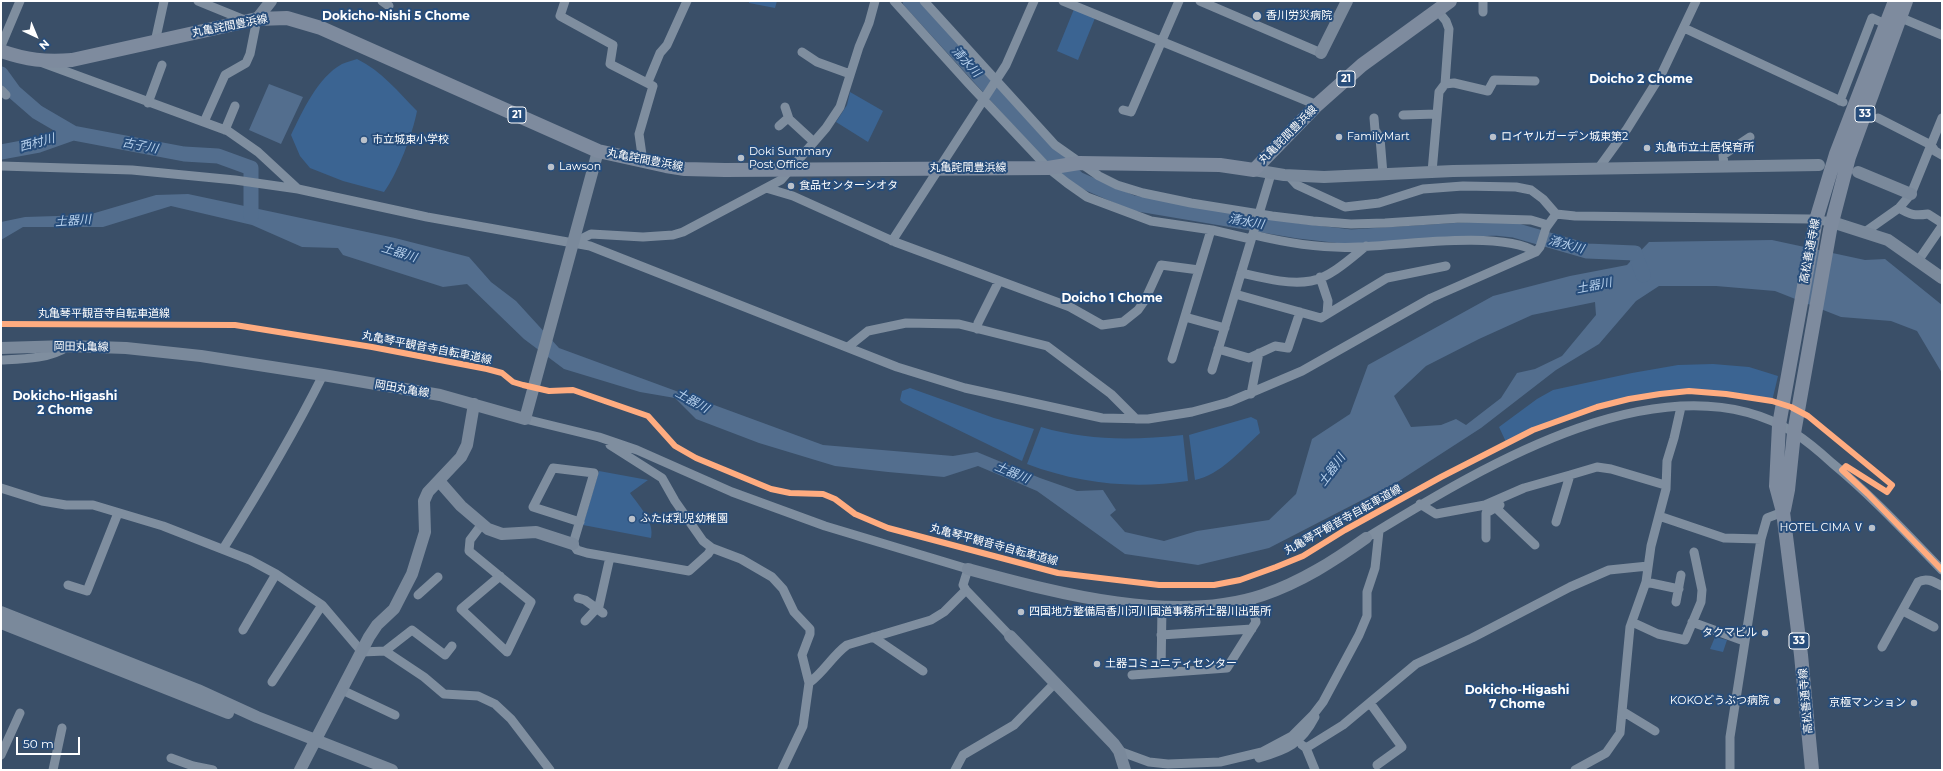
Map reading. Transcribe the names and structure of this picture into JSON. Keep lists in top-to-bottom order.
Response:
{
  "streets": {
    "main road": [
      "丸亀詫間豊浜線",
      "21",
      "33",
      "高松善通寺線"
    ],
    "street": ["岡田丸亀線"],
    "cycle path": ["丸亀琴平観音寺自転車道線"]
  },
  "districts": [
    "Dokicho-Nishi 5 Chome",
    "Doicho 2 Chome",
    "Doicho 1 Chome",
    "Dokicho-Higashi 2 Chome",
    "Dokicho-Higashi 7 Chome"
  ],
  "water": [
    "清水川",
    "西村川",
    "古子川",
    "土器川"
  ],
  "places": [
    "香川労災病院",
    "FamilyMart",
    "ロイヤルガーデン城東第2",
    "市立城東小学校",
    "丸亀市立土居保育所",
    "Doki Summary Post Office",
    "Lawson",
    "食品センターシオタ",
    "ふたば乳児幼稚園",
    "HOTEL CIMA Ⅴ",
    "四国地方整備局香川河川国道事務所土器川出張所",
    "タクマビル",
    "土器コミュニティセンター",
    "KOKOどうぶつ病院",
    "京極マンション"
  ],
  "scale_bar": "50 m",
  "north": "bottom right"
}
